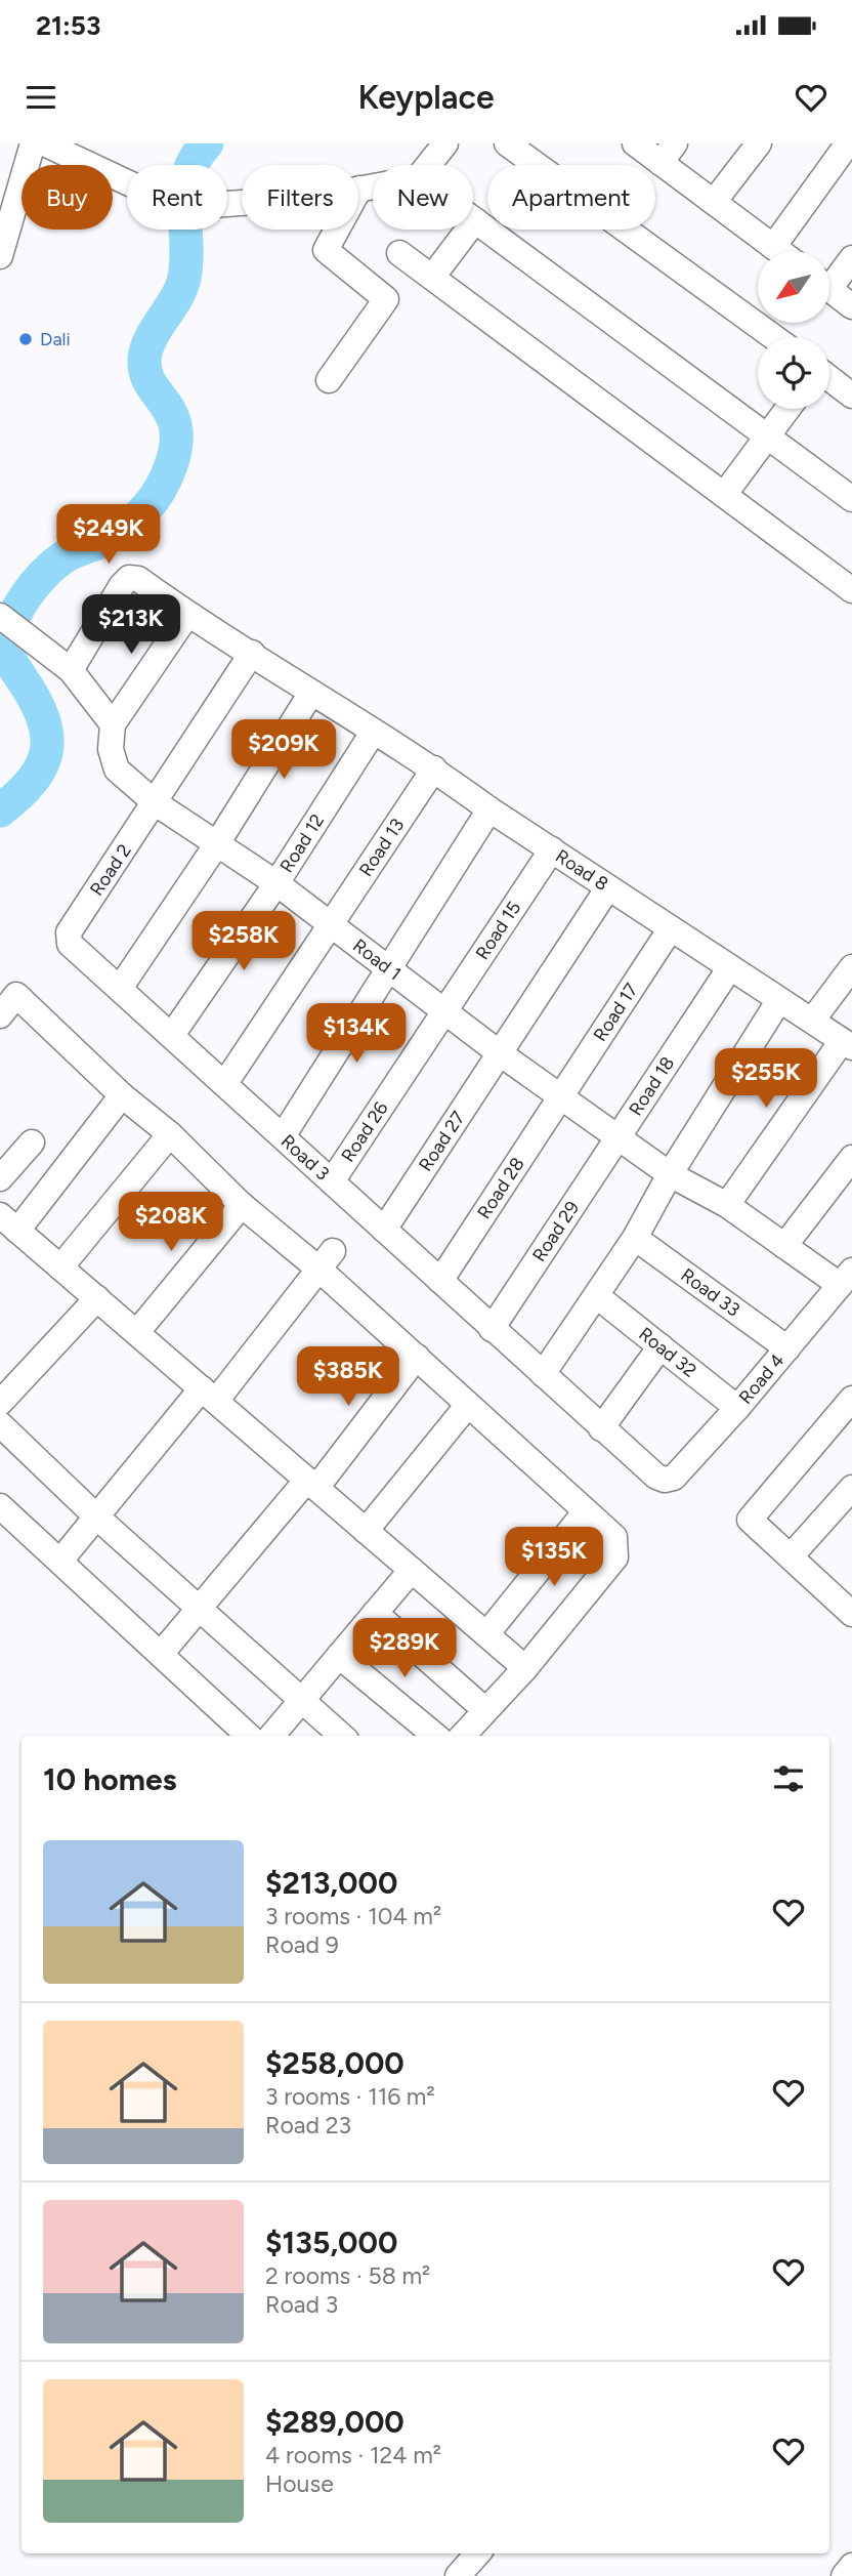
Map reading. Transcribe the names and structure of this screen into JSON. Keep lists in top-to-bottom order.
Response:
{
  "streets": {
    "street": [
      "Road 12",
      "Road 13",
      "Road 2",
      "Road 8",
      "Road 15",
      "Road 1",
      "Road 17",
      "Road 18",
      "Road 26",
      "Road 27",
      "Road 3",
      "Road 28",
      "Road 29",
      "Road 33",
      "Road 32",
      "Road 4"
    ]
  },
  "crossings": [
    ["Road 12", "Road 8"],
    ["Road 12", "Road 1"],
    ["Road 12", "Road 3"],
    ["Road 13", "Road 8"],
    ["Road 13", "Road 1"],
    ["Road 13", "Road 3"],
    ["Road 2", "Road 8"],
    ["Road 2", "Road 1"],
    ["Road 2", "Road 3"],
    ["Road 8", "Road 15"],
    ["Road 8", "Road 17"],
    ["Road 8", "Road 18"],
    ["Road 8", "Road 27"],
    ["Road 15", "Road 1"],
    ["Road 15", "Road 26"],
    ["Road 1", "Road 17"],
    ["Road 1", "Road 18"],
    ["Road 1", "Road 26"],
    ["Road 1", "Road 27"],
    ["Road 1", "Road 28"],
    ["Road 1", "Road 29"],
    ["Road 1", "Road 4"],
    ["Road 17", "Road 28"],
    ["Road 18", "Road 29"],
    ["Road 26", "Road 3"],
    ["Road 27", "Road 3"],
    ["Road 3", "Road 28"],
    ["Road 3", "Road 29"],
    ["Road 3", "Road 4"],
    ["Road 33", "Road 4"],
    ["Road 32", "Road 4"]
  ],
  "places": ["Dali"],
  "north": "bottom left",
  "page": {
    "status": "21:53",
    "header": "Keyplace",
    "chip": [
      "Buy",
      "Rent",
      "Filters",
      "New",
      "Apartment"
    ],
    "price": [
      "$249K",
      "$213K",
      "$209K",
      "$258K",
      "$134K",
      "$255K",
      "$208K",
      "$385K",
      "$135K",
      "$289K"
    ],
    "heading": "10 homes",
    "list": [
      {
        "name": "$213,000",
        "note": "3 rooms · 104 m² · Road 9"
      },
      {
        "name": "$258,000",
        "note": "3 rooms · 116 m² · Road 23"
      },
      {
        "name": "$135,000",
        "note": "2 rooms · 58 m² · Road 3"
      },
      {
        "name": "$289,000",
        "note": "4 rooms · 124 m² · House"
      }
    ]
  }
}
